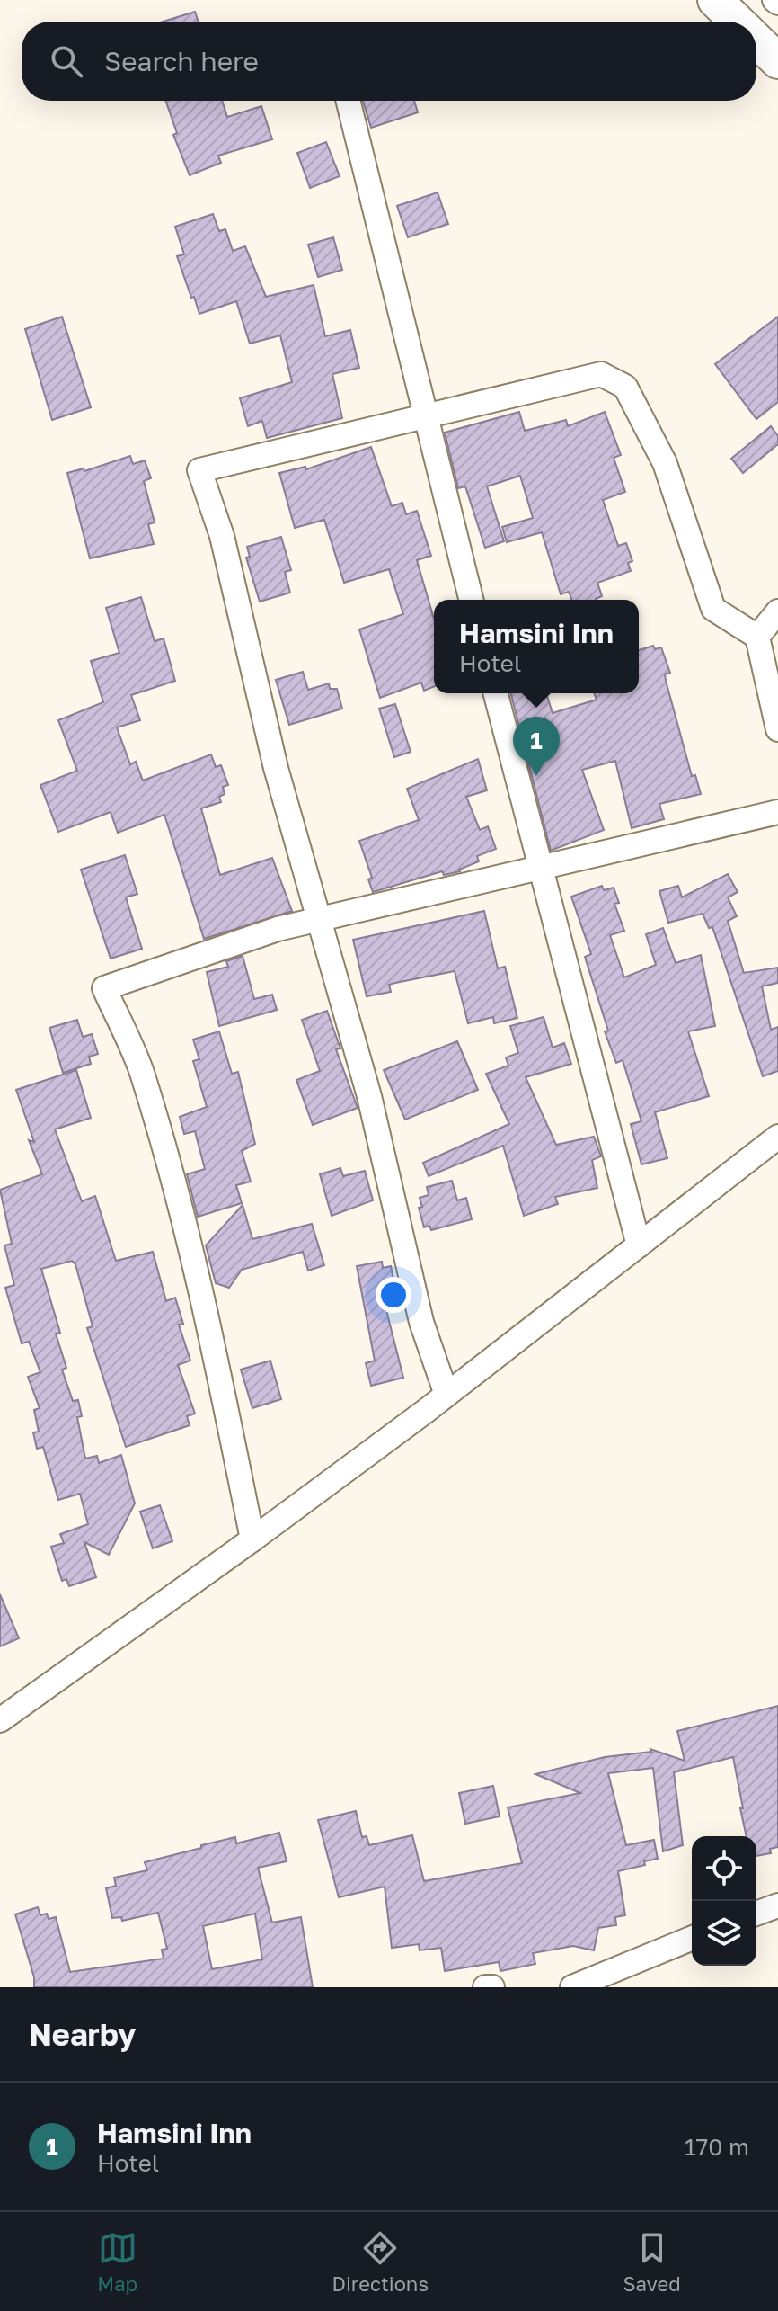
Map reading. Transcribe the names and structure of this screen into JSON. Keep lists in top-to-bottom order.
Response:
{
  "page": {
    "search": "Search here",
    "popup": ["Hamsini Inn", "Hotel"],
    "pins": "1",
    "heading": "Nearby",
    "list": [
      {
        "mark": "1",
        "name": "Hamsini Inn",
        "note": "Hotel",
        "value": "170 m"
      }
    ],
    "nav": ["Map", "Directions", "Saved"]
  }
}
